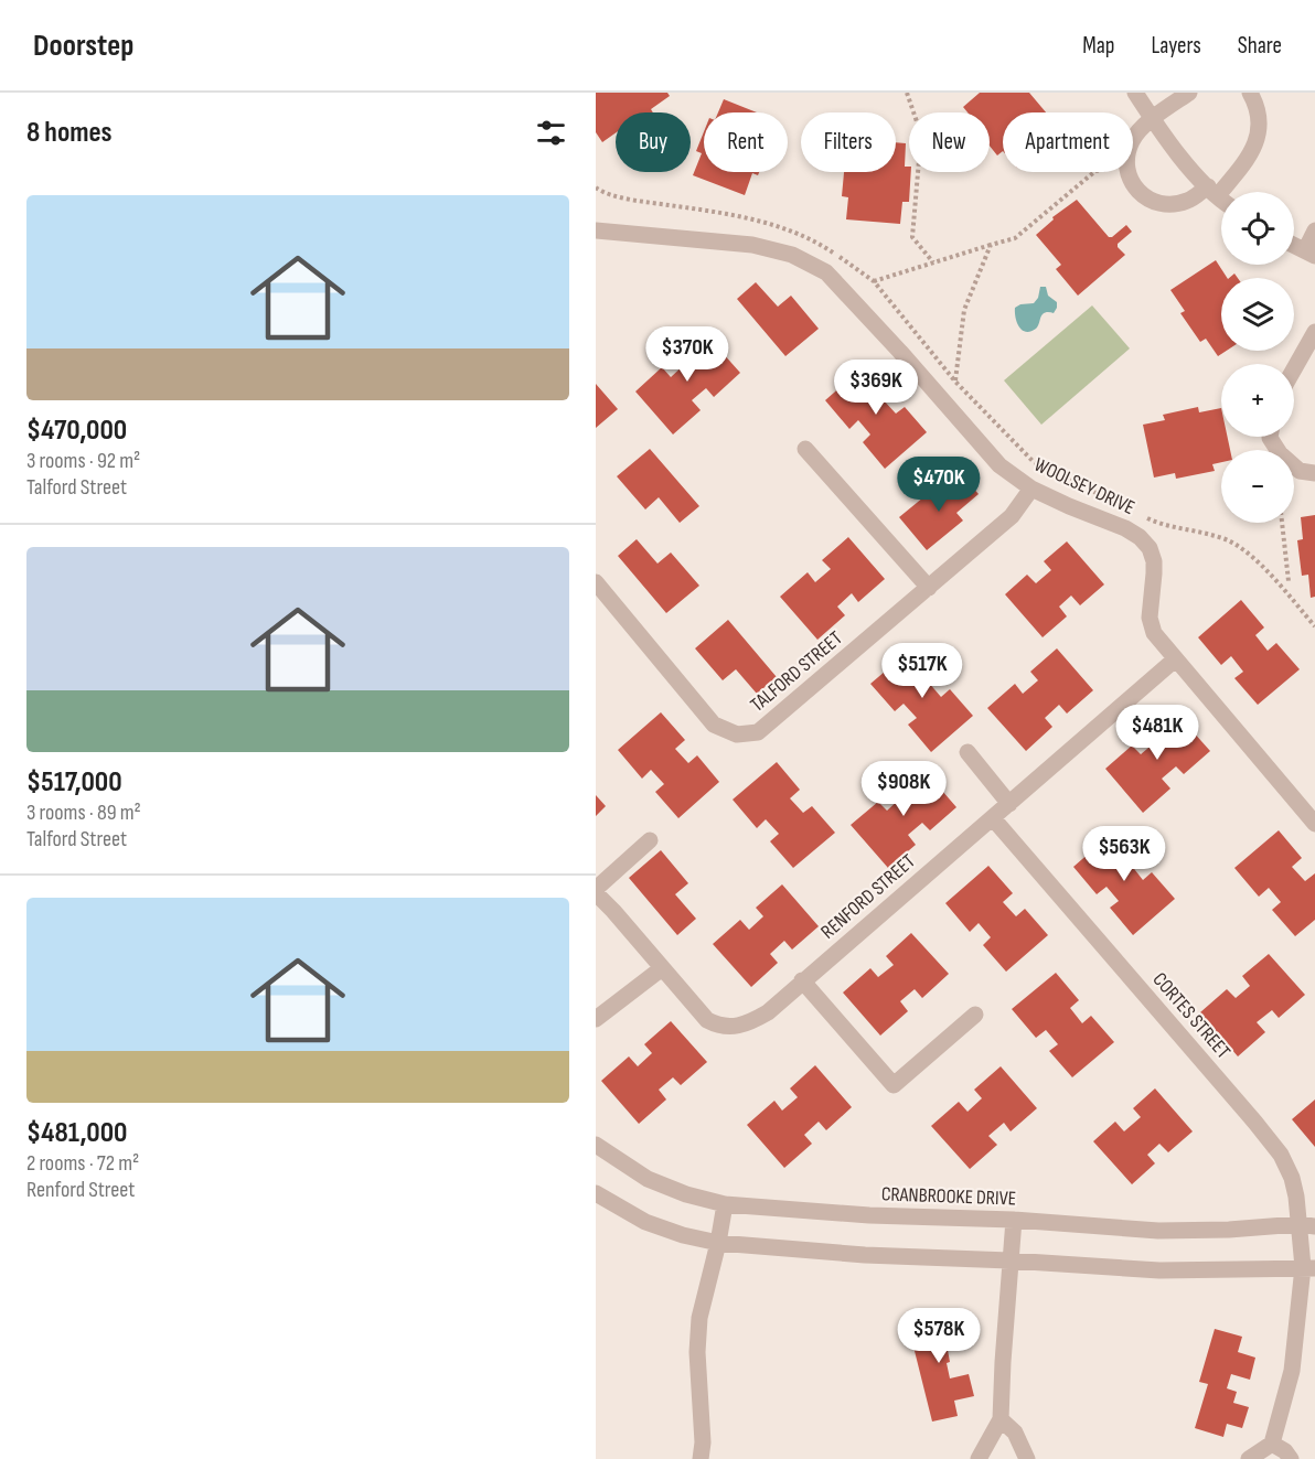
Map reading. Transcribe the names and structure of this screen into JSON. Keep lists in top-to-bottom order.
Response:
{
  "streets": {
    "street": [
      "WOOLSEY DRIVE",
      "TALFORD STREET",
      "RENFORD STREET",
      "CORTES STREET",
      "CRANBROOKE DRIVE"
    ]
  },
  "crossings": [
    ["WOOLSEY DRIVE", "TALFORD STREET"],
    ["WOOLSEY DRIVE", "RENFORD STREET"],
    ["RENFORD STREET", "CORTES STREET"],
    ["CORTES STREET", "CRANBROOKE DRIVE"]
  ],
  "page": {
    "header": "Doorstep",
    "nav": ["Map", "Layers", "Share"],
    "heading": "8 homes",
    "chip": [
      "Buy",
      "Rent",
      "Filters",
      "New",
      "Apartment"
    ],
    "list": [
      {
        "name": "$470,000",
        "note": "3 rooms · 92 m² · Talford Street"
      },
      {
        "name": "$517,000",
        "note": "3 rooms · 89 m² · Talford Street"
      },
      {
        "name": "$481,000",
        "note": "2 rooms · 72 m² · Renford Street"
      }
    ],
    "map_buttons": ["+", "−"],
    "price": [
      "$370K",
      "$369K",
      "$470K",
      "$517K",
      "$481K",
      "$908K",
      "$563K",
      "$578K"
    ]
  }
}
